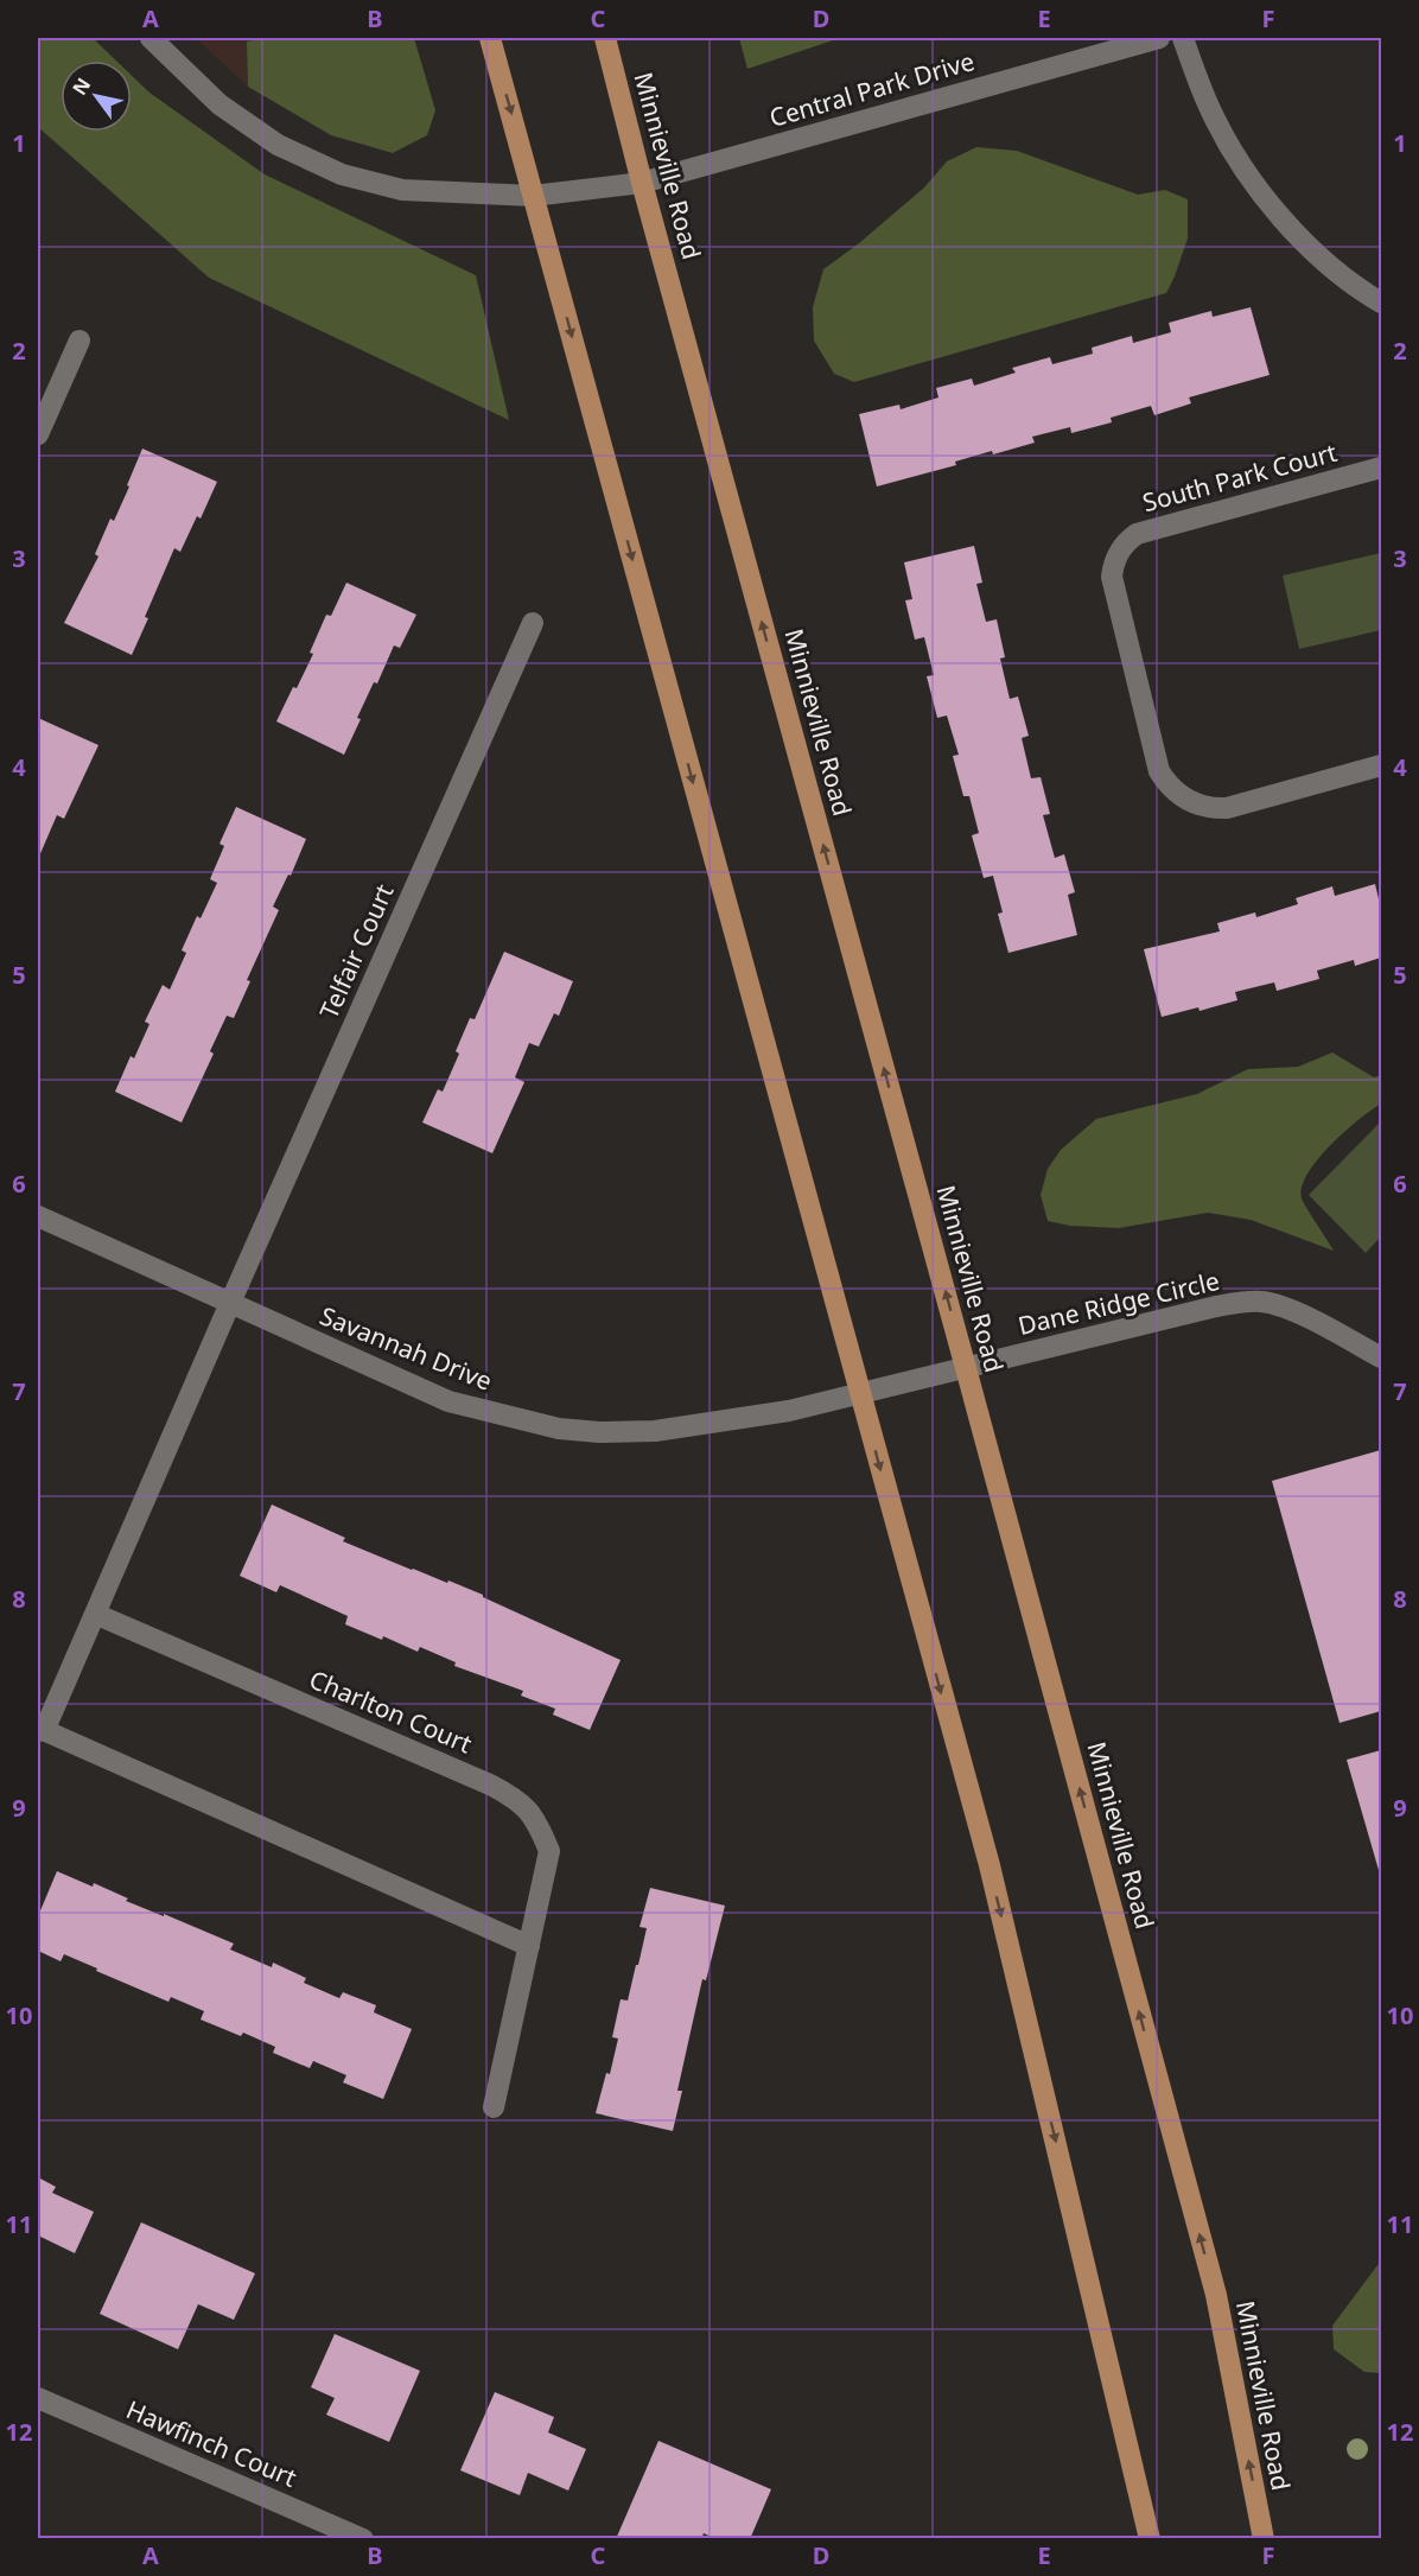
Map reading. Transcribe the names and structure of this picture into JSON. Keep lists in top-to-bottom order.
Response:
{
  "streets": {
    "main road": ["Minnieville Road"],
    "street": [
      "Central Park Drive",
      "South Park Court",
      "Telfair Court",
      "Dane Ridge Circle",
      "Savannah Drive",
      "Charlton Court",
      "Hawfinch Court"
    ]
  },
  "crossings": [
    ["Central Park Drive", "Minnieville Road"],
    ["Minnieville Road", "Dane Ridge Circle"],
    ["Telfair Court", "Savannah Drive"],
    ["Dane Ridge Circle", "Savannah Drive"]
  ],
  "north": "top left",
  "grid": {
    "columns": [
      "A",
      "B",
      "C",
      "D",
      "E",
      "F"
    ],
    "rows": [
      "1",
      "2",
      "3",
      "4",
      "5",
      "6",
      "7",
      "8",
      "9",
      "10",
      "11",
      "12"
    ]
  }
}
